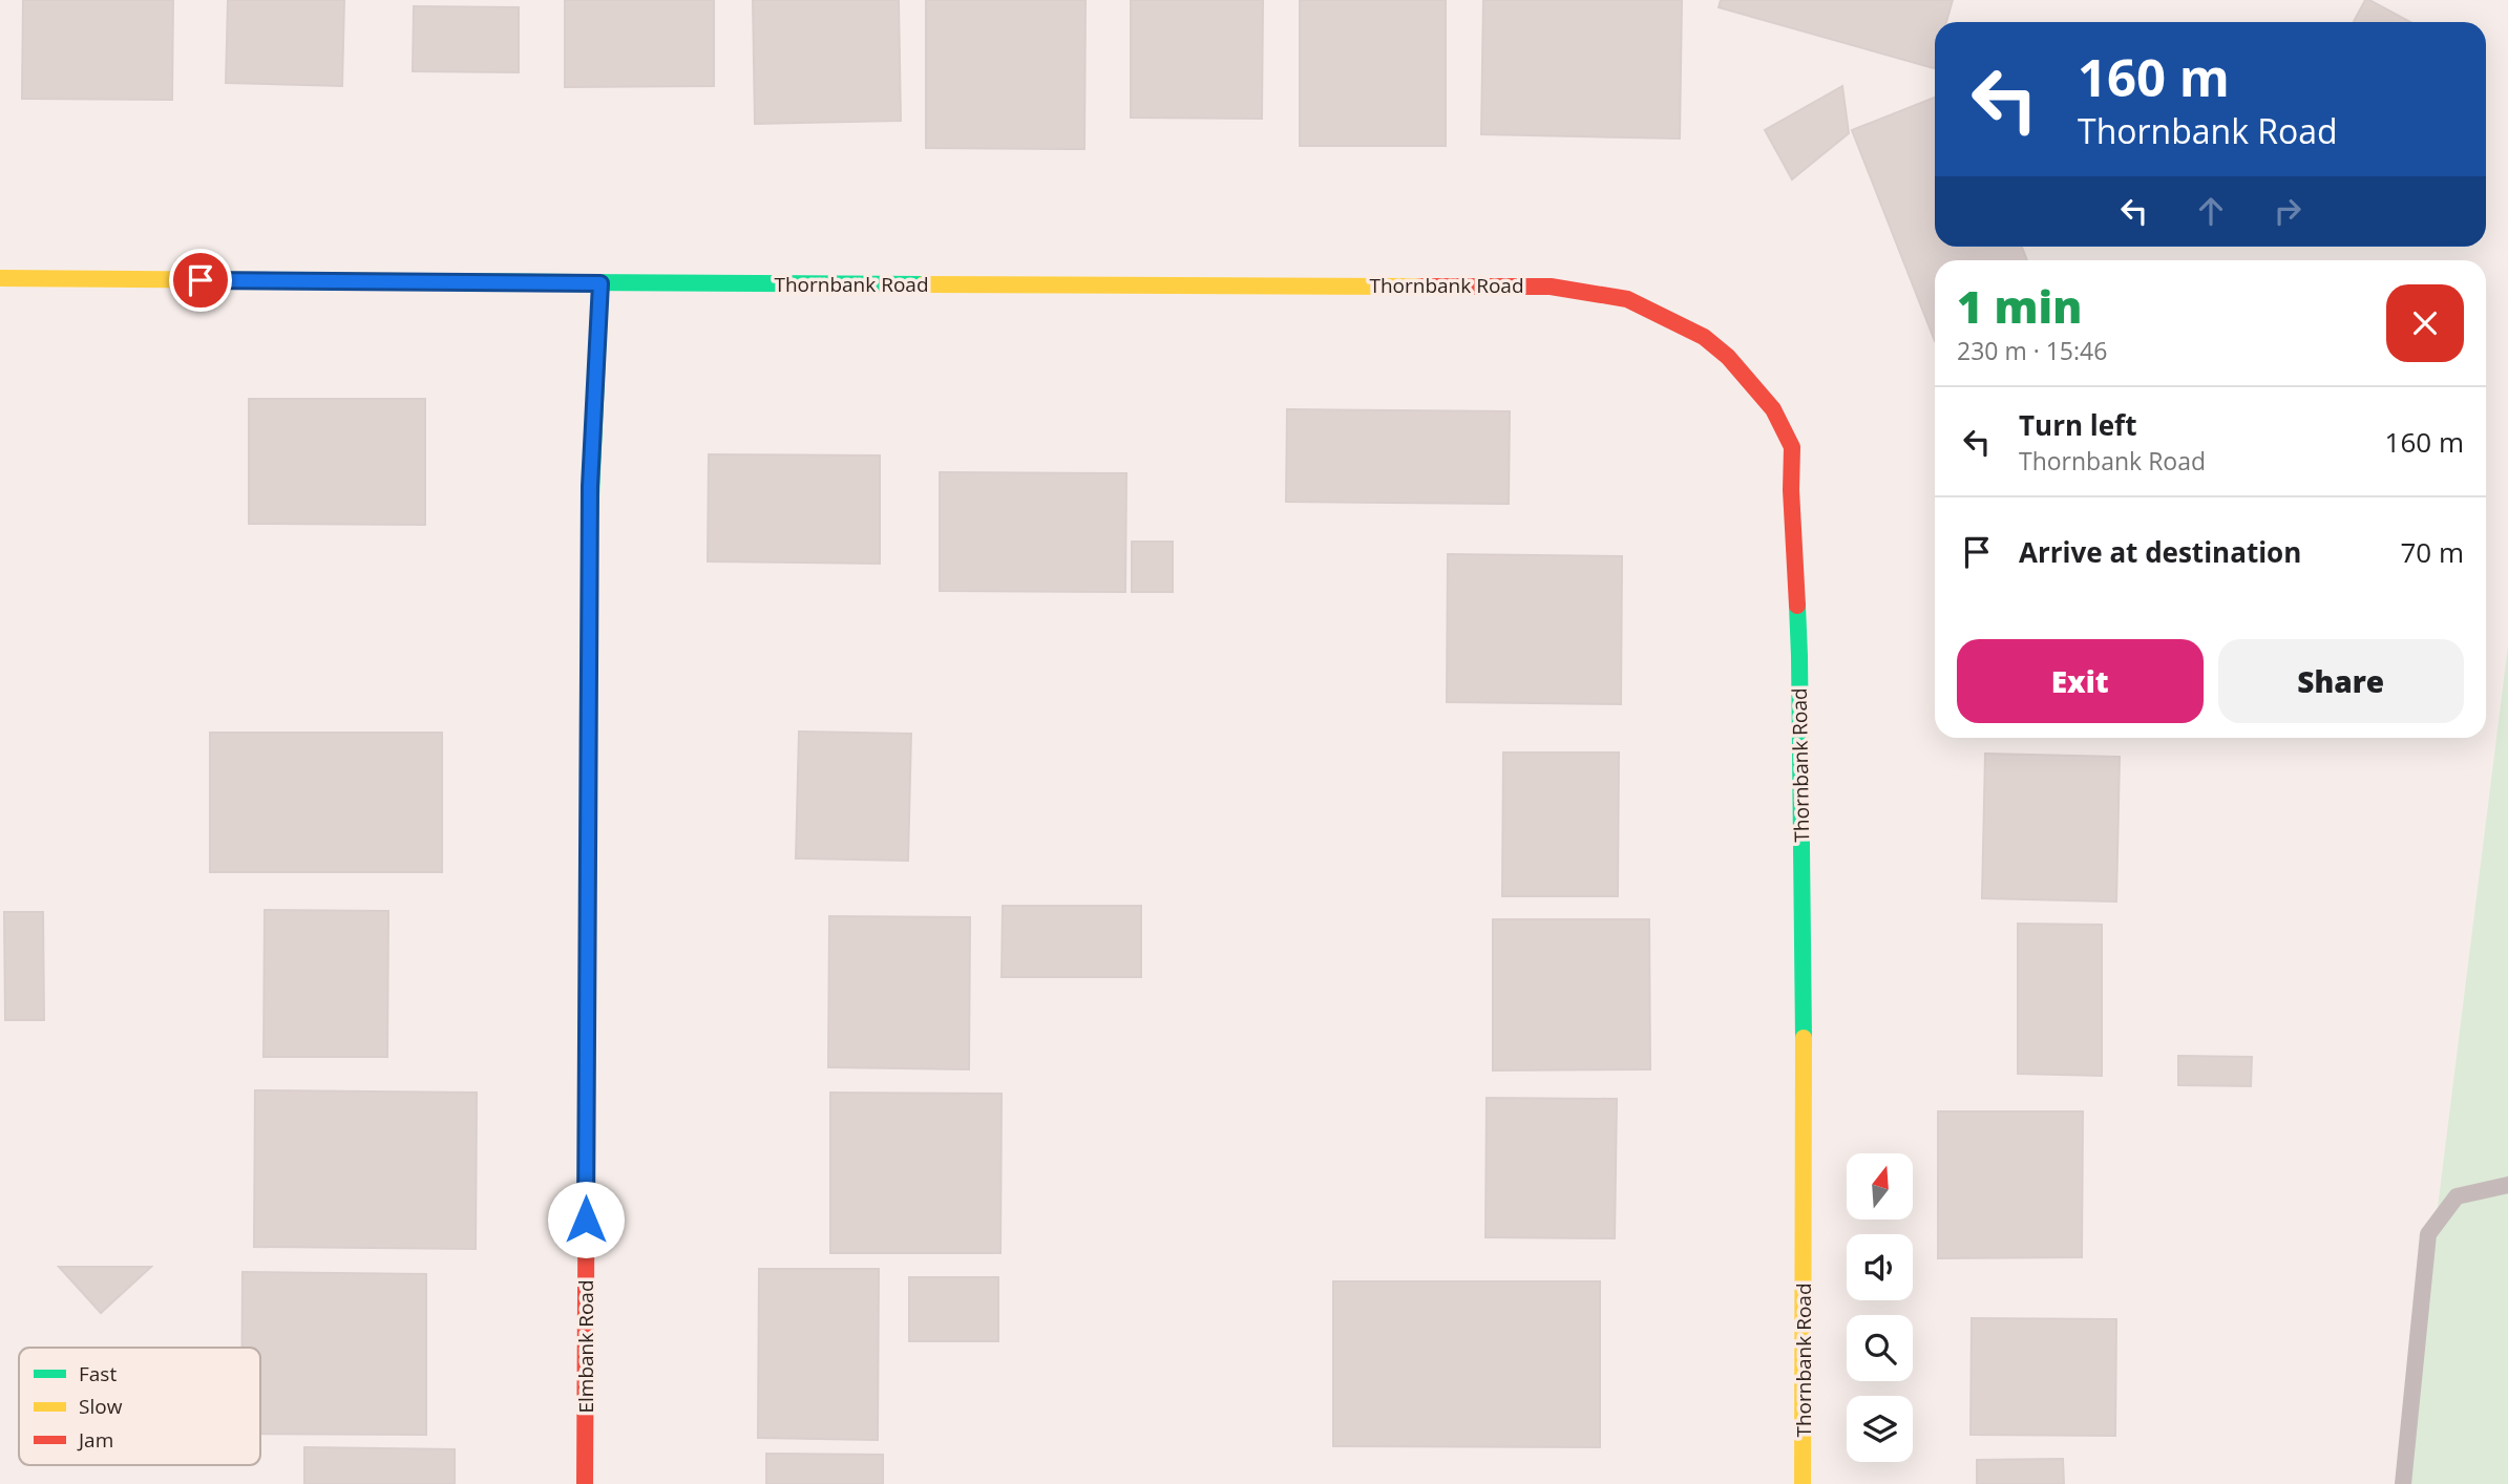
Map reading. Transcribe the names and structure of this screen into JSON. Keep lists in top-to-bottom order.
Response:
{
  "streets": {
    "street": ["Thornbank Road", "Elmbank Road"]
  },
  "crossings": [
    ["Thornbank Road", "Elmbank Road"]
  ],
  "legend": ["Fast", "Slow", "Jam"],
  "north": "top",
  "page": {
    "turn": ["160 m", "Thornbank Road"],
    "heading": ["1 min", "230 m · 15:46"],
    "list": [
      {
        "name": "Turn left",
        "note": "Thornbank Road",
        "value": "160 m"
      },
      {
        "name": "Arrive at destination",
        "value": "70 m"
      }
    ],
    "buttons": ["Exit", "Share"]
  }
}
